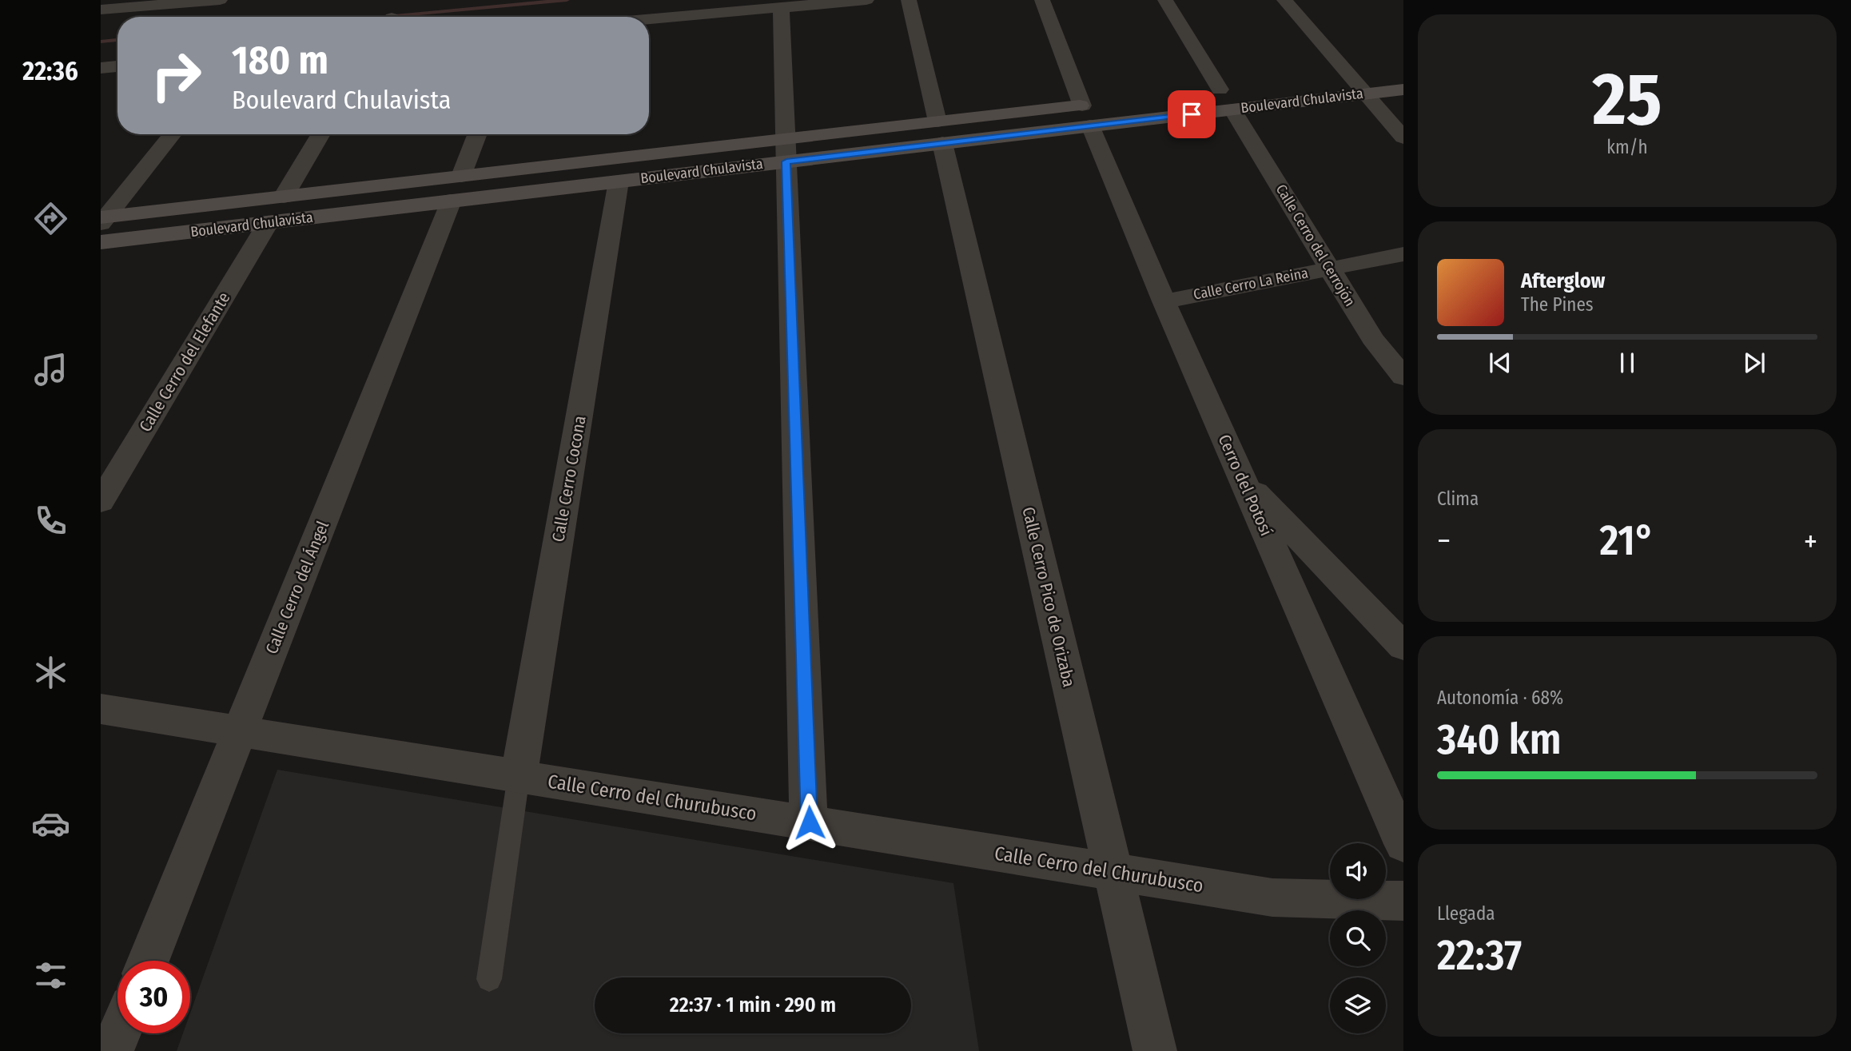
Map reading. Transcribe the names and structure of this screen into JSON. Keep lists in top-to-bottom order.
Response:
{
  "streets": {
    "main road": ["Boulevard Chulavista"],
    "street": [
      "Calle Cerro del Cerrojón",
      "Calle Cerro La Reina",
      "Calle Cerro del Elefante",
      "Calle Cerro Cocona",
      "Cerro del Potosí",
      "Calle Cerro del Ángel",
      "Calle Cerro Pico de Orizaba",
      "Calle Cerro del Churubusco"
    ]
  },
  "crossings": [
    ["Boulevard Chulavista", "Calle Cerro del Cerrojón"],
    ["Boulevard Chulavista", "Calle Cerro del Elefante"],
    ["Boulevard Chulavista", "Calle Cerro Cocona"],
    ["Boulevard Chulavista", "Cerro del Potosí"],
    ["Boulevard Chulavista", "Calle Cerro del Ángel"],
    ["Boulevard Chulavista", "Calle Cerro Pico de Orizaba"],
    ["Calle Cerro del Cerrojón", "Calle Cerro La Reina"],
    ["Calle Cerro La Reina", "Cerro del Potosí"],
    ["Calle Cerro Cocona", "Calle Cerro del Churubusco"],
    ["Calle Cerro del Ángel", "Calle Cerro del Churubusco"],
    ["Calle Cerro Pico de Orizaba", "Calle Cerro del Churubusco"]
  ],
  "page": {
    "tabs": "22:36",
    "tile": [
      ["25", "km/h"],
      "Clima",
      ["Autonomía · 68%", "340 km"],
      ["Llegada", "22:37"]
    ],
    "turn": ["180 m", "Boulevard Chulavista"],
    "song": ["Afterglow", "The Pines"],
    "heat": ["−", "21°", "+"],
    "limit": "30",
    "trip": "22:37 · 1 min · 290 m"
  }
}
